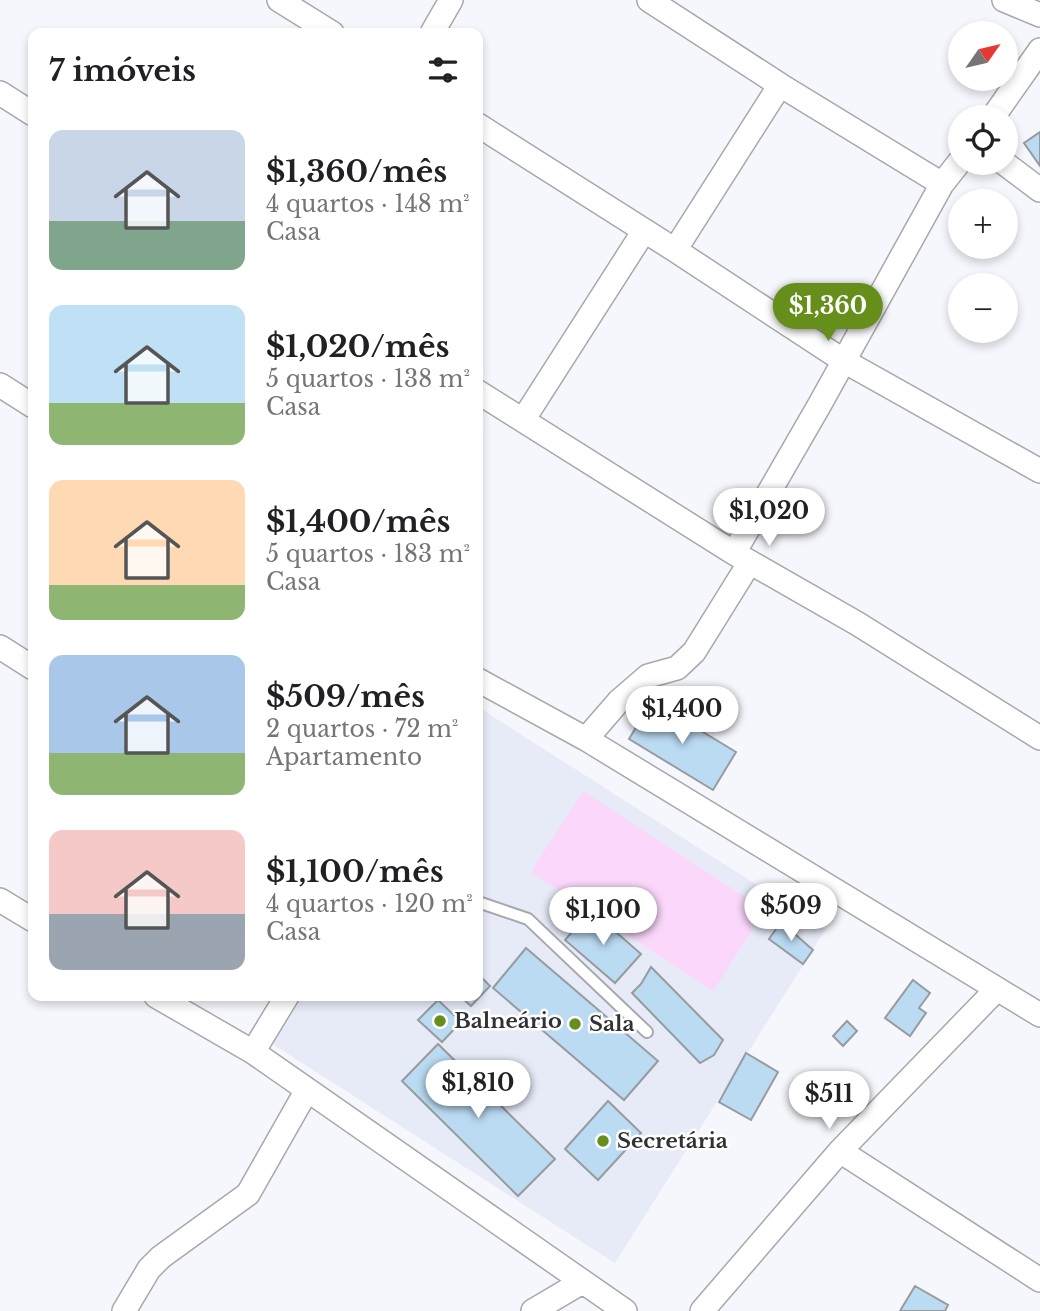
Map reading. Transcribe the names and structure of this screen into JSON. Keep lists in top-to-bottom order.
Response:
{
  "places": ["Balneário", "Sala", "Secretária"],
  "north": "top right",
  "page": {
    "map_buttons": ["+", "−"],
    "heading": "7 imóveis",
    "list": [
      {
        "name": "$1,360/mês",
        "note": "4 quartos · 148 m² · Casa"
      },
      {
        "name": "$1,020/mês",
        "note": "5 quartos · 138 m² · Casa"
      },
      {
        "name": "$1,400/mês",
        "note": "5 quartos · 183 m² · Casa"
      },
      {
        "name": "$509/mês",
        "note": "2 quartos · 72 m² · Apartamento"
      },
      {
        "name": "$1,100/mês",
        "note": "4 quartos · 120 m² · Casa"
      }
    ],
    "price": [
      "$1,360",
      "$1,020",
      "$1,400",
      "$509",
      "$1,100",
      "$1,810",
      "$511"
    ]
  }
}
